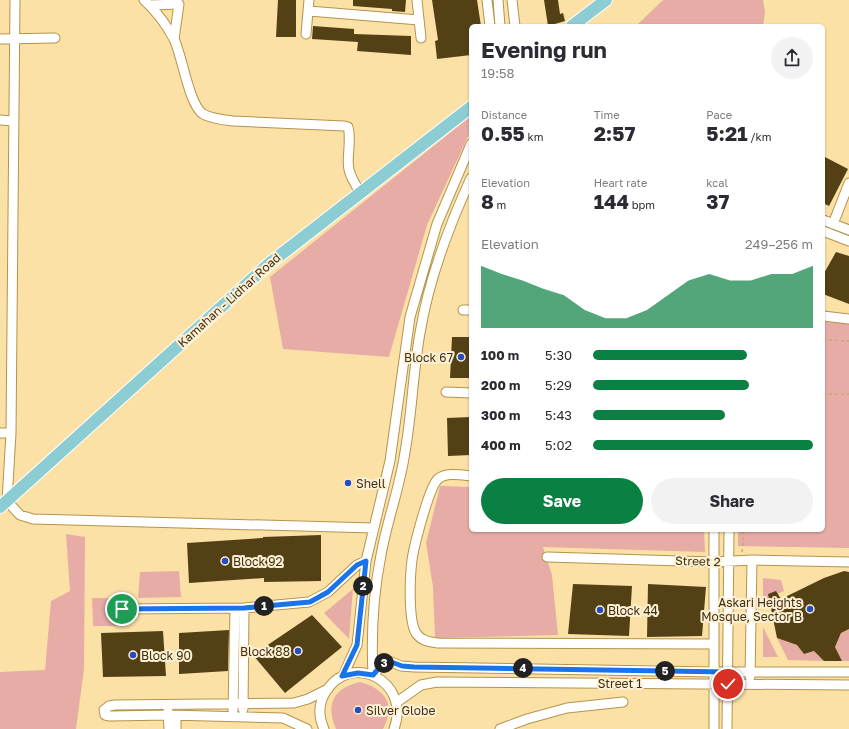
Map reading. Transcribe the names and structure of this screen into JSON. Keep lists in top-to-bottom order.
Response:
{
  "streets": {
    "main road": ["Kamahan - Lidhar Road"],
    "street": ["Street 2", "Street 1"]
  },
  "places": [
    "Block 67",
    "Shell",
    "Block 92",
    "Askari Heights Mosque, Sector B",
    "Block 44",
    "Block 88",
    "Block 90",
    "Silver Globe"
  ],
  "page": {
    "heading": ["Evening run", "19:58"],
    "stats": [
      ["Distance", "0.55 km"],
      ["Time", "2:57"],
      ["Pace", "5:21 /km"],
      ["Elevation", "8 m"],
      ["Heart rate", "144 bpm"],
      ["kcal", "37"]
    ],
    "chart": ["Elevation", "249–256 m"],
    "list": [
      {
        "name": "100 m",
        "note": "5:30"
      },
      {
        "name": "200 m",
        "note": "5:29"
      },
      {
        "name": "300 m",
        "note": "5:43"
      },
      {
        "name": "400 m",
        "note": "5:02"
      }
    ],
    "buttons": ["Save", "Share"],
    "pins": [
      "2",
      "1",
      "3",
      "4",
      "5"
    ]
  }
}
